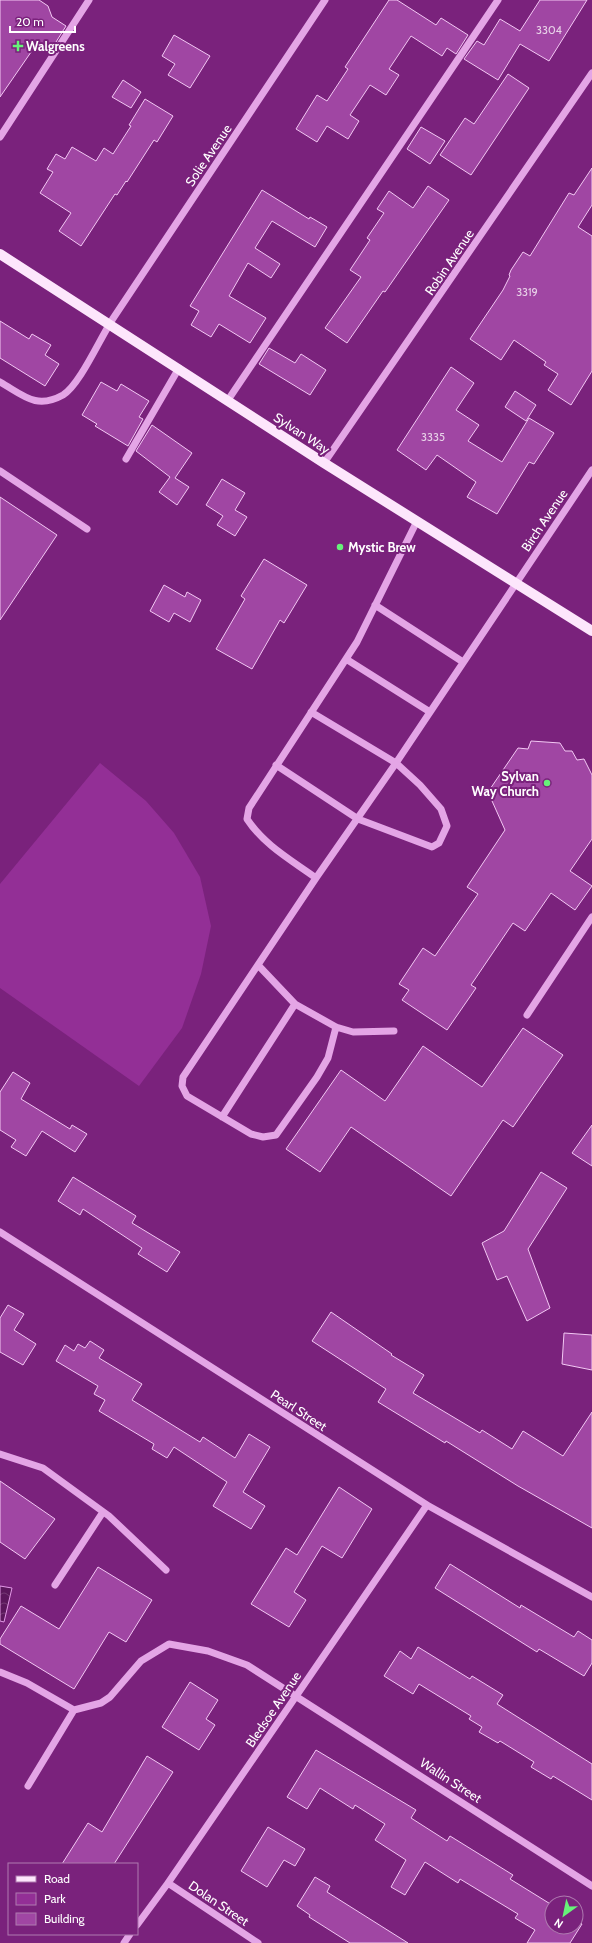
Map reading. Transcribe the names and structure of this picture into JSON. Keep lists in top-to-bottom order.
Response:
{
  "streets": {
    "main road": ["Sylvan Way"],
    "street": [
      "Solie Avenue",
      "Robin Avenue",
      "Birch Avenue",
      "Pearl Street",
      "Bledsoe Avenue",
      "Wallin Street",
      "Dolan Street"
    ]
  },
  "crossings": [
    ["Solie Avenue", "Sylvan Way"],
    ["Robin Avenue", "Sylvan Way"],
    ["Sylvan Way", "Birch Avenue"],
    ["Pearl Street", "Bledsoe Avenue"],
    ["Bledsoe Avenue", "Wallin Street"],
    ["Bledsoe Avenue", "Dolan Street"]
  ],
  "places": {
    "health": ["Walgreens"],
    "other": ["Mystic Brew", "Sylvan Way Church"]
  },
  "house_numbers": ["3304", "3319", "3335"],
  "legend": ["Road", "Park", "Building"],
  "scale_bar": "20 m",
  "north": "bottom left"
}
